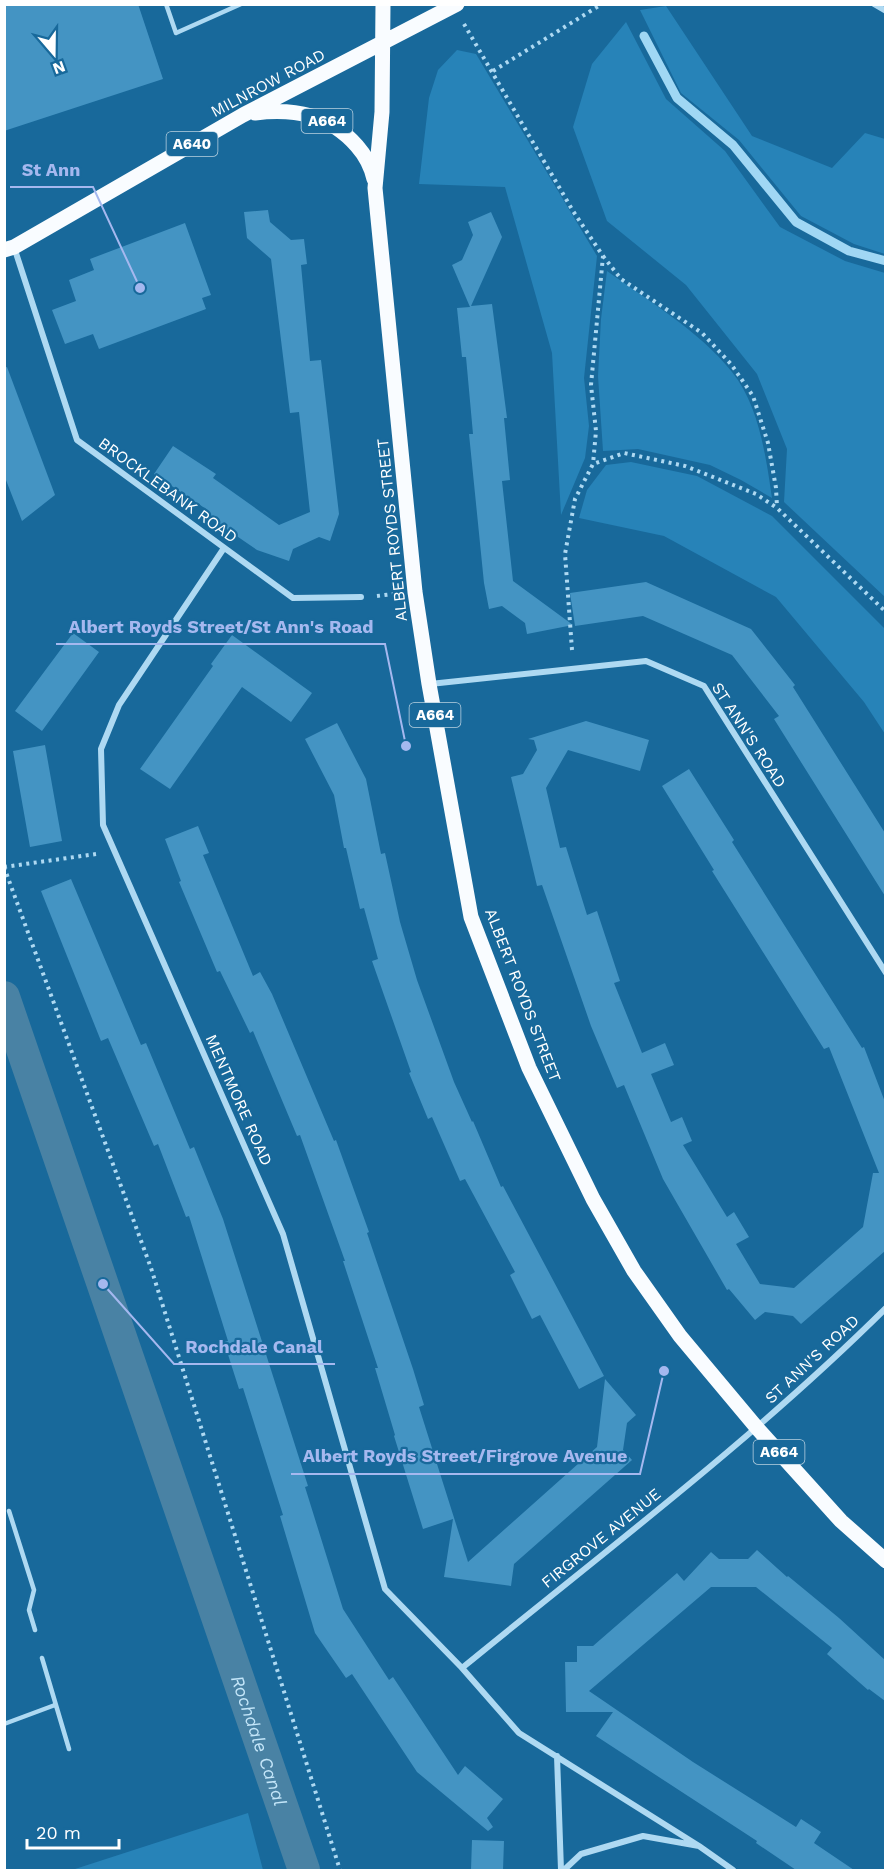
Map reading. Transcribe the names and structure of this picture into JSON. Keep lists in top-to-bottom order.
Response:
{
  "streets": {
    "main road": [
      "MILNROW ROAD",
      "A664",
      "A640",
      "ALBERT ROYDS STREET"
    ],
    "street": [
      "BROCKLEBANK ROAD",
      "ST ANN'S ROAD",
      "MENTMORE ROAD",
      "FIRGROVE AVENUE"
    ]
  },
  "crossings": [
    ["MILNROW ROAD", "A664"],
    ["MILNROW ROAD", "BROCKLEBANK ROAD"],
    ["MILNROW ROAD", "ALBERT ROYDS STREET"],
    ["A664", "ALBERT ROYDS STREET"],
    ["BROCKLEBANK ROAD", "MENTMORE ROAD"],
    ["ALBERT ROYDS STREET", "ST ANN'S ROAD"],
    ["ALBERT ROYDS STREET", "FIRGROVE AVENUE"],
    ["ST ANN'S ROAD", "FIRGROVE AVENUE"],
    ["MENTMORE ROAD", "FIRGROVE AVENUE"]
  ],
  "water": ["Rochdale Canal"],
  "places": [
    "St Ann",
    "Albert Royds Street/St Ann's Road",
    "Rochdale Canal",
    "Albert Royds Street/Firgrove Avenue"
  ],
  "scale_bar": "20 m",
  "north": "bottom"
}
